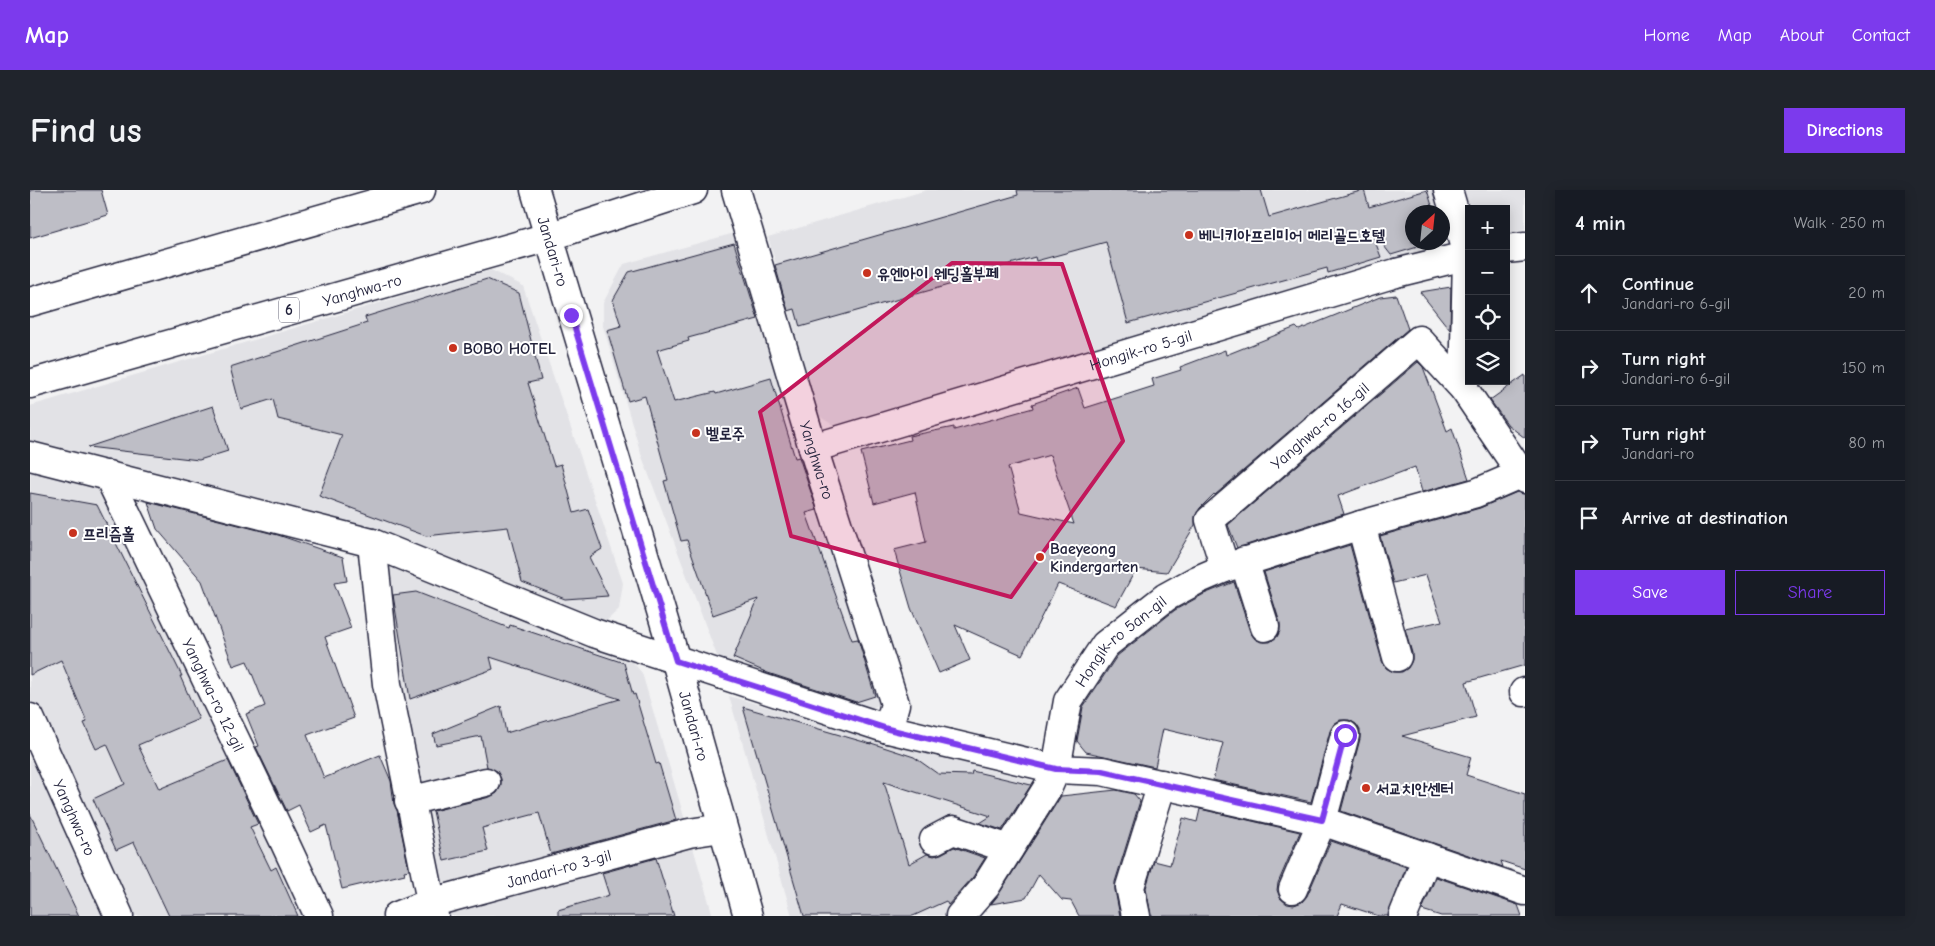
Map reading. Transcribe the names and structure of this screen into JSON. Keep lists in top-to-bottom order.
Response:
{
  "streets": {
    "street": [
      "Jandari-ro",
      "Yanghwa-ro",
      "6",
      "Hongik-ro 5-gil",
      "Yanghwa-ro 16-gil",
      "Hongik-ro 5an-gil",
      "Yanghwa-ro 12-gil",
      "Jandari-ro 3-gil"
    ]
  },
  "crossings": [
    ["Jandari-ro", "Yanghwa-ro"],
    ["Jandari-ro", "Jandari-ro 3-gil"],
    ["Yanghwa-ro", "Hongik-ro 5-gil"],
    ["Yanghwa-ro 16-gil", "Hongik-ro 5an-gil"]
  ],
  "places": [
    "베니키아프리미어 메리골드호텔",
    "유엔아이 웨딩홀부페",
    "BOBO HOTEL",
    "벨로주",
    "프리즘홀",
    "Baeyeong Kindergarten",
    "서교치안센터"
  ],
  "north": "top right",
  "page": {
    "header": "Map",
    "nav": [
      "Home",
      "Map",
      "About",
      "Contact"
    ],
    "buttons": [
      "Directions",
      ["Save", "Share"]
    ],
    "title": "Find us",
    "heading": ["4 min", "Walk · 250 m"],
    "map_buttons": ["+", "−"],
    "list": [
      ["Continue", "Jandari-ro 6-gil", "20 m"],
      ["Turn right", "Jandari-ro 6-gil", "150 m"],
      ["Turn right", "Jandari-ro", "80 m"],
      "Arrive at destination"
    ]
  }
}
